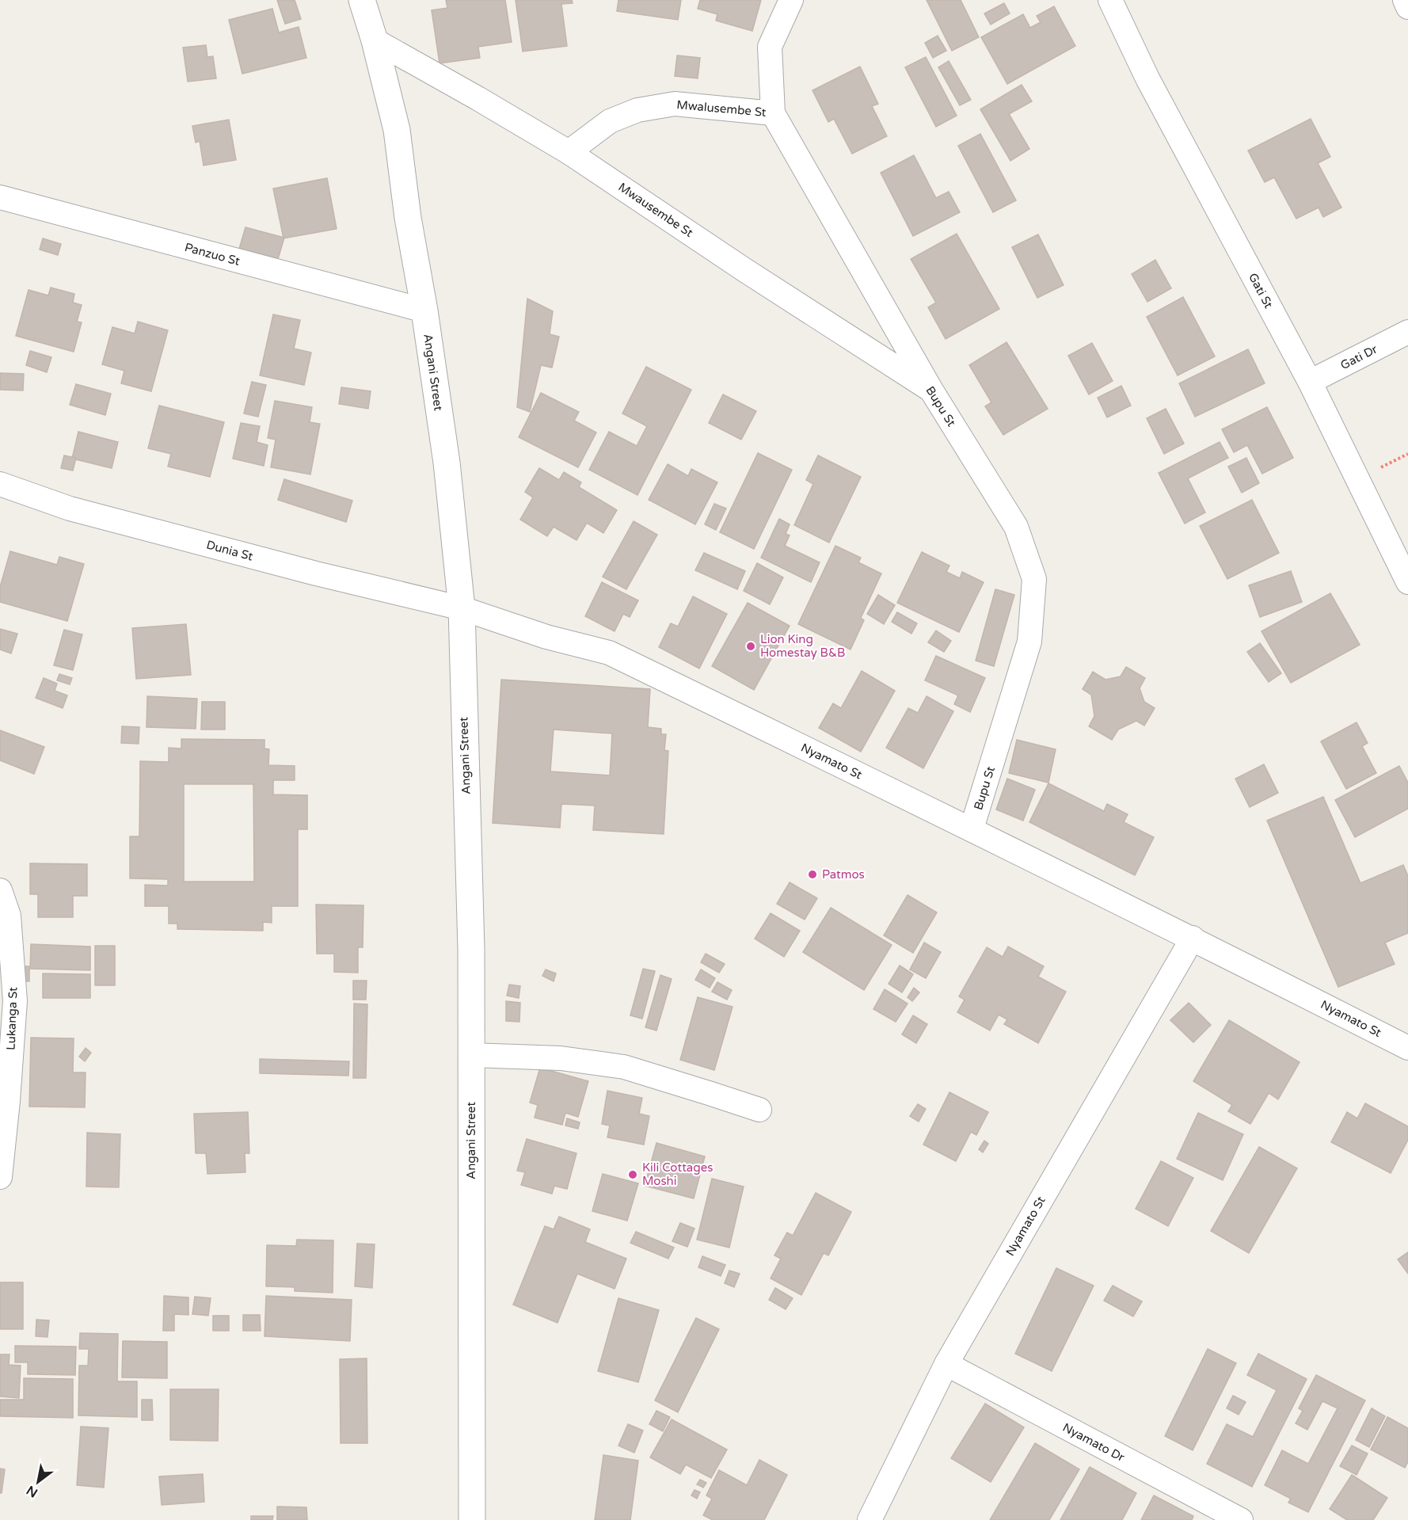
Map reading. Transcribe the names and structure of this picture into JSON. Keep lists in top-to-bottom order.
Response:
{
  "streets": {
    "street": [
      "Mwalusembe St",
      "Mwausembe St",
      "Panzuo St",
      "Gati St",
      "Gati Dr",
      "Angani Street",
      "Bupu St",
      "Dunia St",
      "Nyamato St",
      "Lukanga St",
      "Nyamato Dr"
    ]
  },
  "crossings": [
    ["Mwalusembe St", "Mwausembe St"],
    ["Mwalusembe St", "Bupu St"],
    ["Mwausembe St", "Angani Street"],
    ["Mwausembe St", "Bupu St"],
    ["Panzuo St", "Angani Street"],
    ["Gati St", "Gati Dr"],
    ["Angani Street", "Dunia St"],
    ["Angani Street", "Nyamato St"],
    ["Bupu St", "Nyamato St"],
    ["Dunia St", "Nyamato St"],
    ["Nyamato St", "Nyamato Dr"]
  ],
  "places": ["Lion King Homestay B&B", "Patmos", "Kili Cottages Moshi"],
  "north": "bottom left"
}
